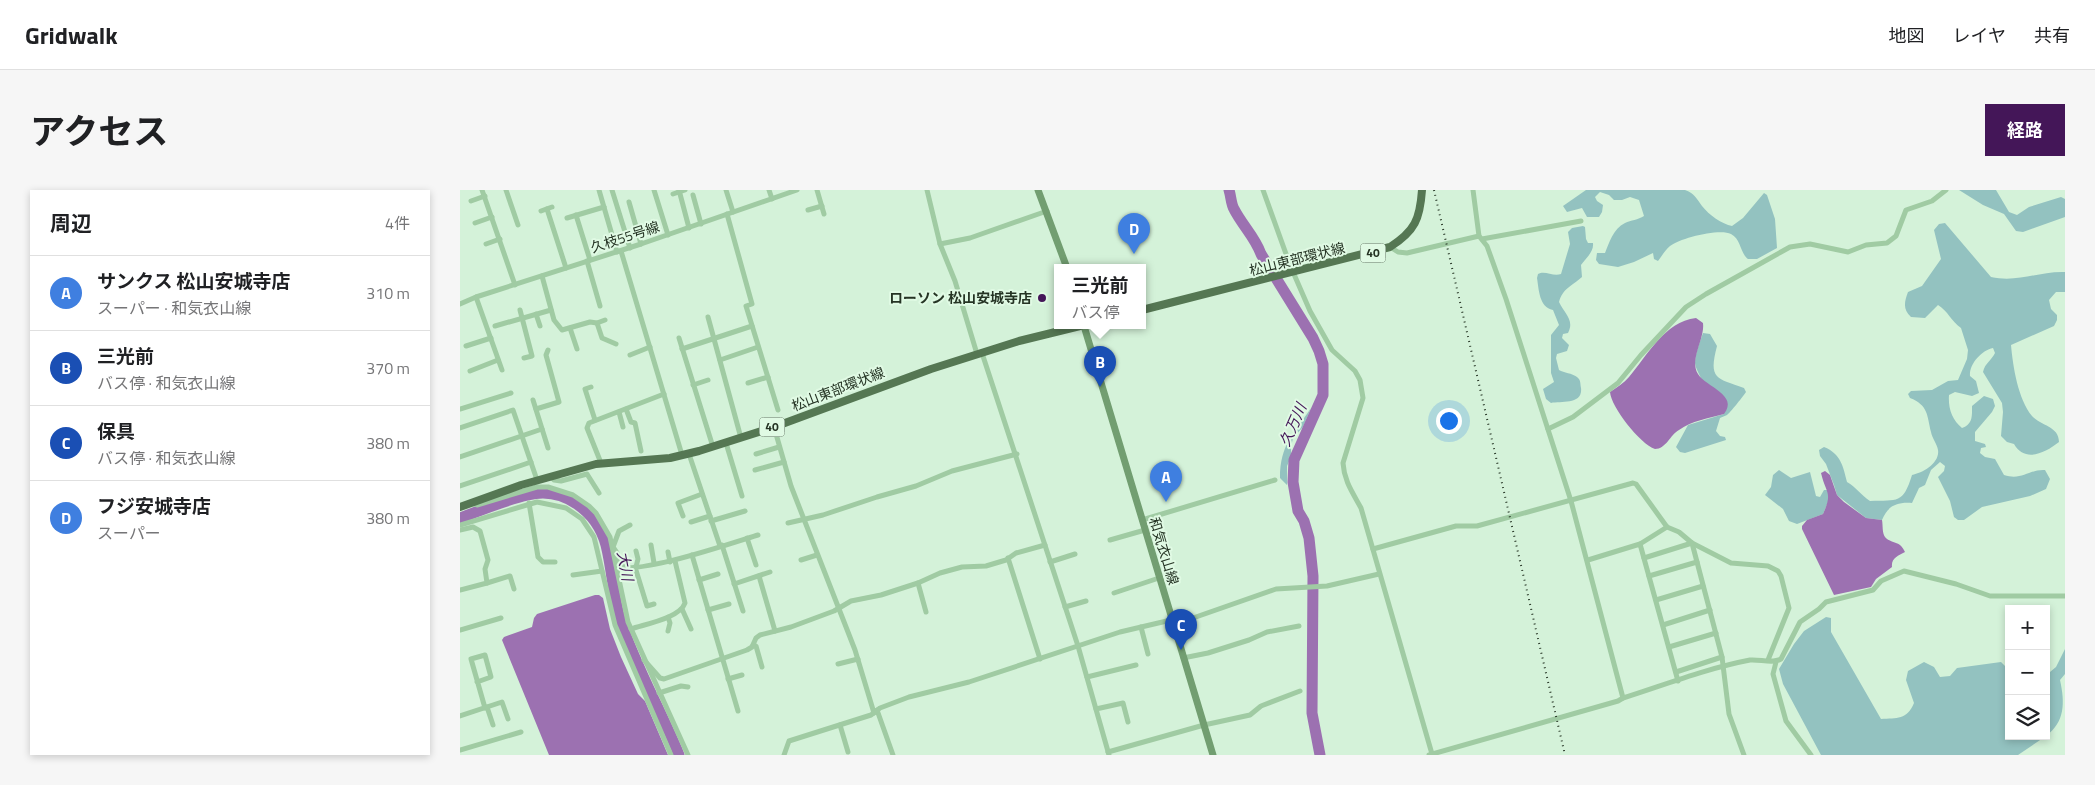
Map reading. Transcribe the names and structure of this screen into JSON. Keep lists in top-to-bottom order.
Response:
{
  "streets": {
    "main road": ["40", "松山東部環状線", "和気衣山線"],
    "street": ["久枝55号線"]
  },
  "water": ["久万川", "大川"],
  "places": ["ローソン 松山安城寺店"],
  "page": {
    "header": "Gridwalk",
    "nav": ["地図", "レイヤ", "共有"],
    "title": "アクセス",
    "buttons": "経路",
    "heading": ["周辺", "4件"],
    "pins": [
      "D",
      "B",
      "A",
      "C"
    ],
    "list": [
      {
        "mark": "A",
        "name": "サンクス 松山安城寺店",
        "note": "スーパー · 和気衣山線",
        "value": "310 m"
      },
      {
        "mark": "B",
        "name": "三光前",
        "note": "バス停 · 和気衣山線",
        "value": "370 m"
      },
      {
        "mark": "C",
        "name": "保具",
        "note": "バス停 · 和気衣山線",
        "value": "380 m"
      },
      {
        "mark": "D",
        "name": "フジ安城寺店",
        "note": "スーパー",
        "value": "380 m"
      }
    ],
    "popup": ["三光前", "バス停"],
    "map_buttons": ["+", "−"]
  }
}
